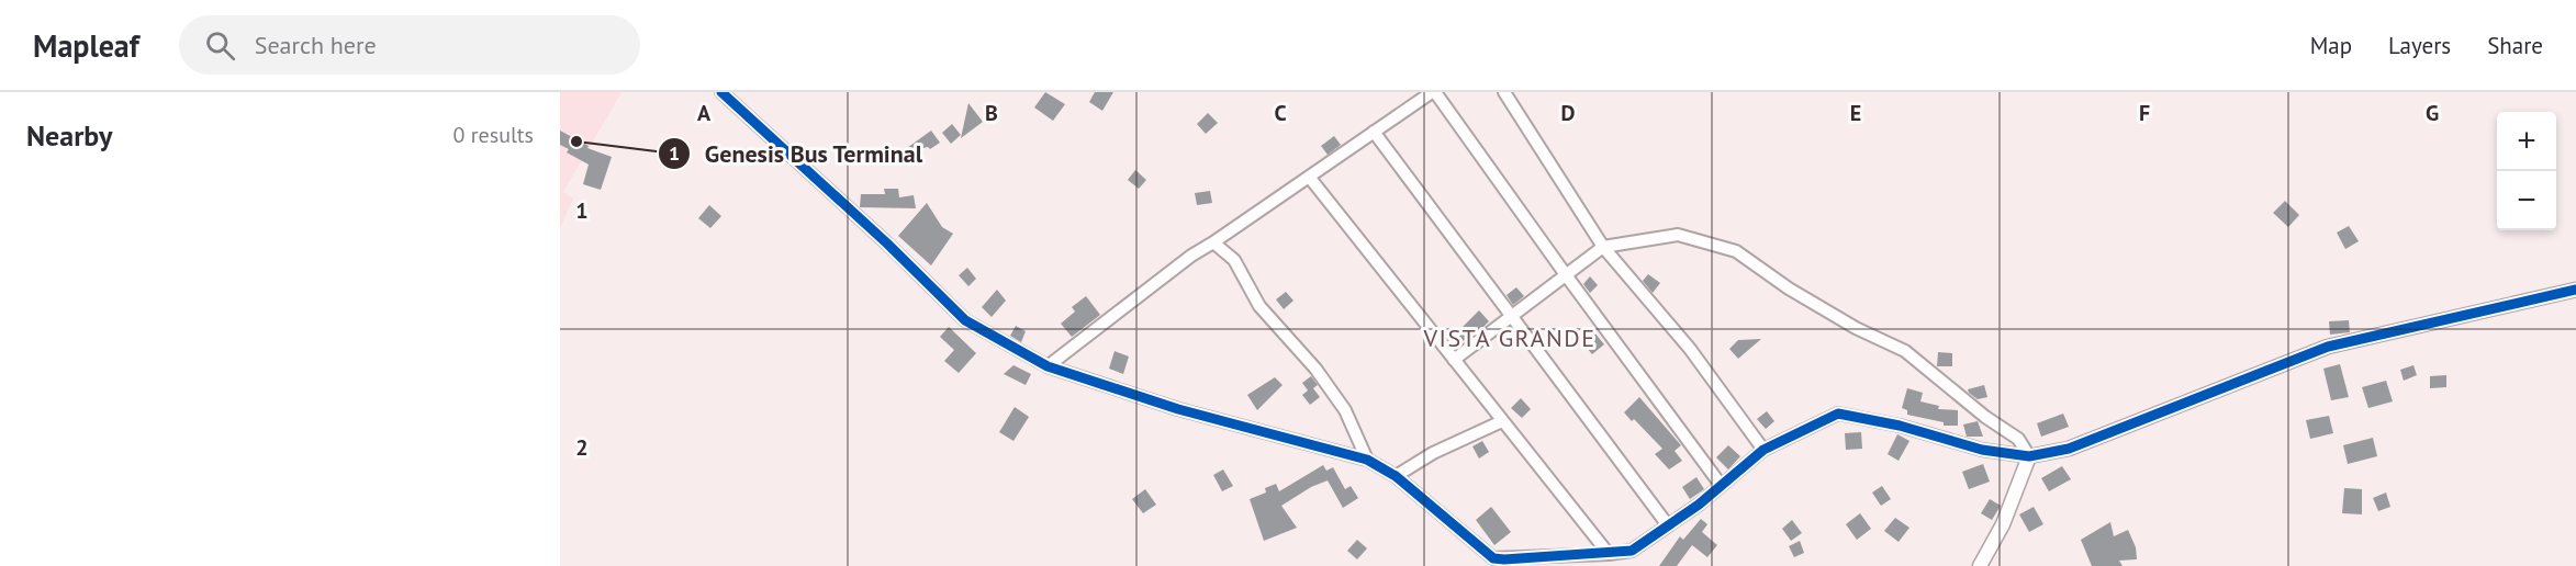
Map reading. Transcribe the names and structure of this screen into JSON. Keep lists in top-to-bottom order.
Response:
{
  "districts": ["VISTA GRANDE"],
  "places": ["Genesis Bus Terminal"],
  "page": {
    "header": "Mapleaf",
    "search": "Search here",
    "nav": ["Map", "Layers", "Share"],
    "heading": ["Nearby", "0 results"],
    "map_buttons": ["+", "−"]
  },
  "grid": {
    "columns": [
      "A",
      "B",
      "C",
      "D",
      "E",
      "F",
      "G"
    ],
    "rows": ["1", "2"]
  }
}
